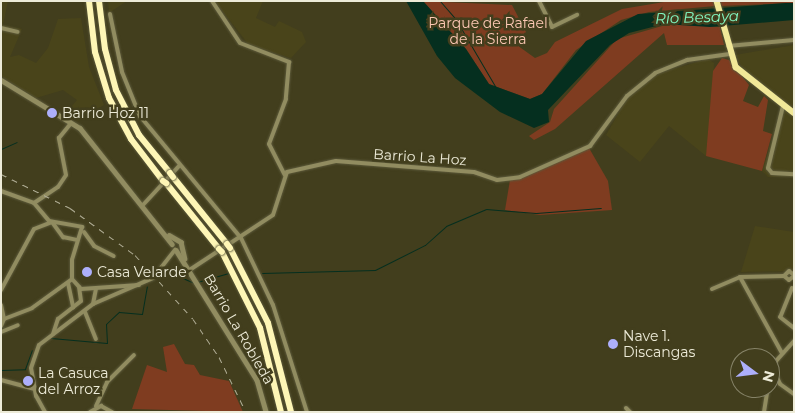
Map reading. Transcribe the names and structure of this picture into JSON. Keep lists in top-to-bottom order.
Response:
{
  "streets": {
    "street": ["Barrio La Hoz", "Barrio La Robleda"]
  },
  "water": ["Río Besaya"],
  "parks": ["Parque de Rafael de la Sierra"],
  "places": [
    "Barrio Hoz 11",
    "Casa Velarde",
    "Nave 1. Discangas",
    "La Casuca del Arroz"
  ],
  "north": "right"
}
